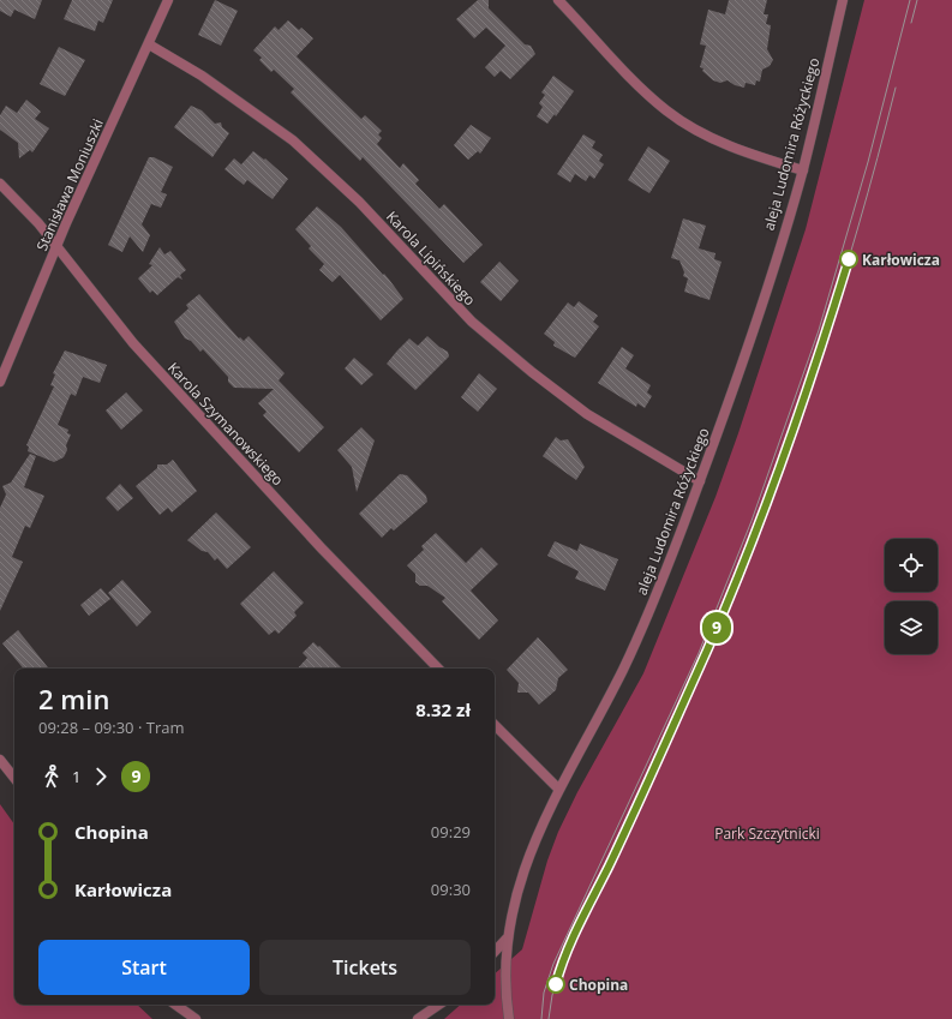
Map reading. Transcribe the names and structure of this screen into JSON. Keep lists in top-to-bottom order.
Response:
{
  "streets": {
    "street": [
      "aleja Ludomira Różyckiego",
      "Stanisława Moniuszki",
      "Karola Lipińskiego",
      "Karola Szymanowskiego"
    ]
  },
  "crossings": [
    ["aleja Ludomira Różyckiego", "Karola Lipińskiego"],
    ["Stanisława Moniuszki", "Karola Lipińskiego"],
    ["Stanisława Moniuszki", "Karola Szymanowskiego"]
  ],
  "parks": ["Park Szczytnicki"],
  "places": ["Karłowicza", "Chopina"],
  "lines": ["tram line 9"],
  "page": {
    "on_map": "9",
    "heading": ["2 min", "09:28 – 09:30 · Tram", "8.32 zł"],
    "legs": ["1", "9"],
    "list": [
      {
        "name": "Chopina",
        "value": "09:29"
      },
      {
        "name": "Karłowicza",
        "value": "09:30"
      }
    ],
    "buttons": ["Start", "Tickets"]
  }
}
